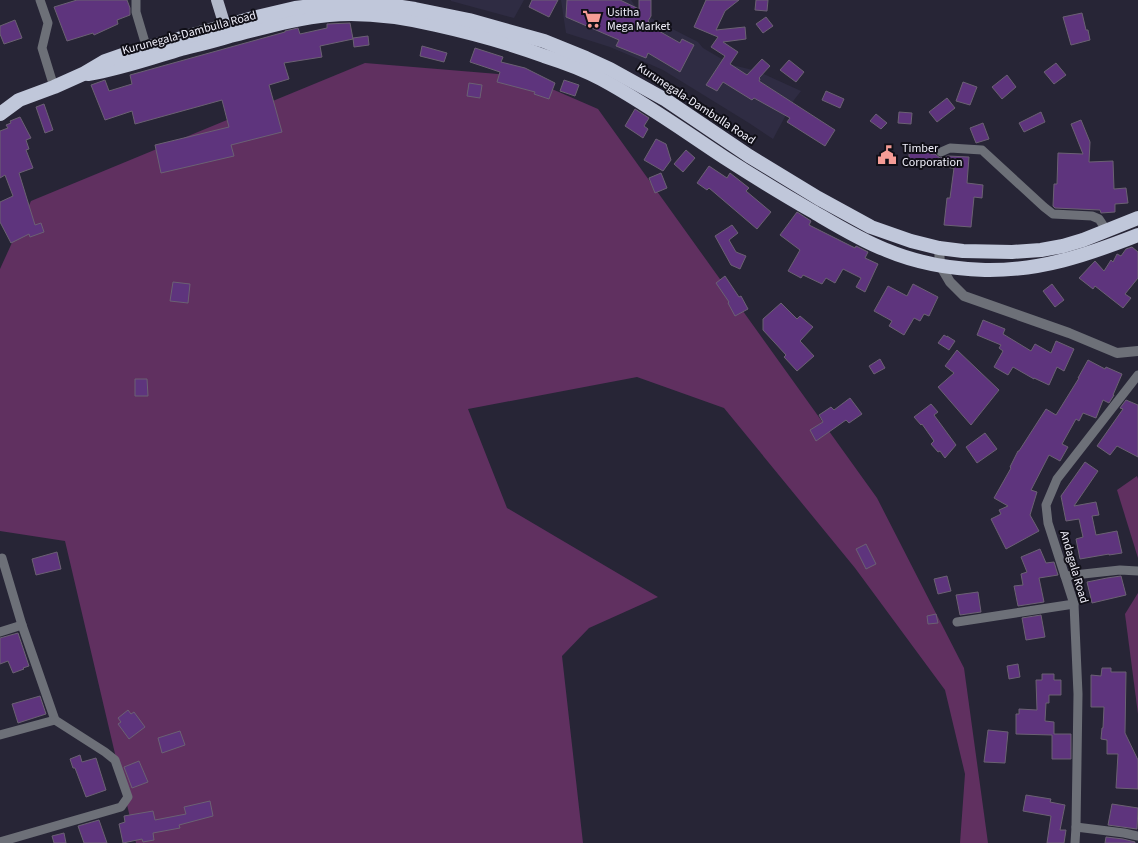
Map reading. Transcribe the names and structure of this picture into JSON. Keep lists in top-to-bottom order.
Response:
{
  "streets": {
    "highway": ["Kurunegala-Dambulla Road"],
    "street": ["Andagala Road"]
  },
  "places": {
    "supermarket": ["Usitha Mega Market"],
    "public building": ["Timber Corporation"]
  }
}
